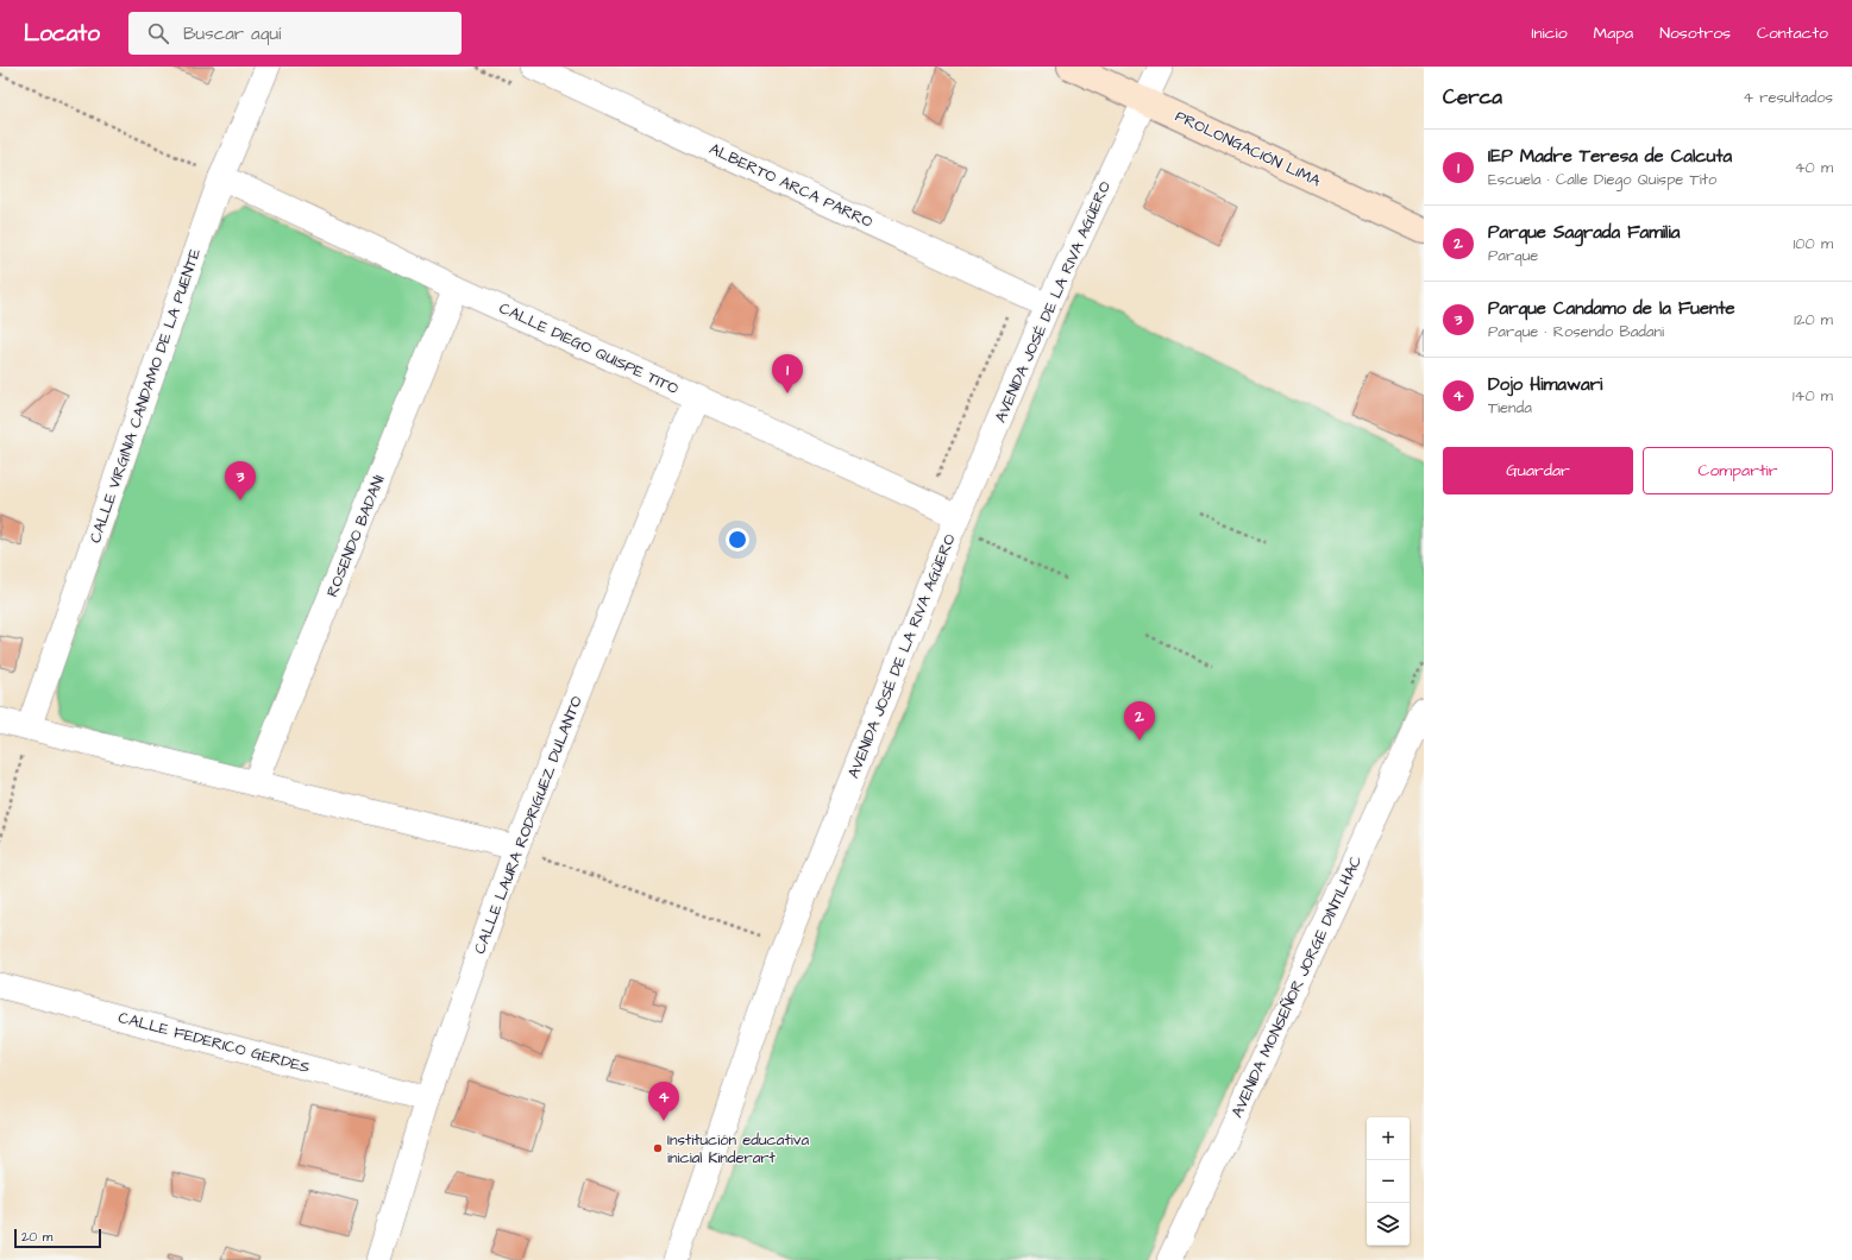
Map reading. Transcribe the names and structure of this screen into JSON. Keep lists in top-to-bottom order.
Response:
{
  "streets": {
    "street": [
      "PROLONGACIÓN LIMA",
      "ALBERTO ARCA PARRO",
      "AVENIDA JOSÉ DE LA RIVA AGÜERO",
      "CALLE DIEGO QUISPE TITO",
      "CALLE VIRGINIA CANDAMO DE LA PUENTE",
      "ROSENDO BADANI",
      "CALLE LAURA RODRIGUEZ DULANTO",
      "AVENIDA MONSEÑOR JORGE DINTILHAC",
      "CALLE FEDERICO GERDES"
    ]
  },
  "crossings": [
    ["PROLONGACIÓN LIMA", "AVENIDA JOSÉ DE LA RIVA AGÜERO"],
    ["ALBERTO ARCA PARRO", "AVENIDA JOSÉ DE LA RIVA AGÜERO"],
    ["AVENIDA JOSÉ DE LA RIVA AGÜERO", "CALLE DIEGO QUISPE TITO"],
    ["CALLE DIEGO QUISPE TITO", "CALLE VIRGINIA CANDAMO DE LA PUENTE"],
    ["CALLE DIEGO QUISPE TITO", "ROSENDO BADANI"],
    ["CALLE DIEGO QUISPE TITO", "CALLE LAURA RODRIGUEZ DULANTO"],
    ["CALLE LAURA RODRIGUEZ DULANTO", "CALLE FEDERICO GERDES"]
  ],
  "places": ["Institución educativa inicial Kinderart"],
  "scale_bar": "20 m",
  "page": {
    "header": "Locato",
    "search": "Buscar aquí",
    "nav": [
      "Inicio",
      "Mapa",
      "Nosotros",
      "Contacto"
    ],
    "heading": ["Cerca", "4 resultados"],
    "list": [
      {
        "mark": "1",
        "name": "IEP Madre Teresa de Calcuta",
        "note": "Escuela · Calle Diego Quispe Tito",
        "value": "40 m"
      },
      {
        "mark": "2",
        "name": "Parque Sagrada Familia",
        "note": "Parque",
        "value": "100 m"
      },
      {
        "mark": "3",
        "name": "Parque Candamo de la Fuente",
        "note": "Parque · Rosendo Badani",
        "value": "120 m"
      },
      {
        "mark": "4",
        "name": "Dojo Himawari",
        "note": "Tienda",
        "value": "140 m"
      }
    ],
    "pins": [
      "1",
      "3",
      "2",
      "4"
    ],
    "buttons": ["Guardar", "Compartir"],
    "map_buttons": ["+", "−"],
    "scale": "20 m"
  }
}
